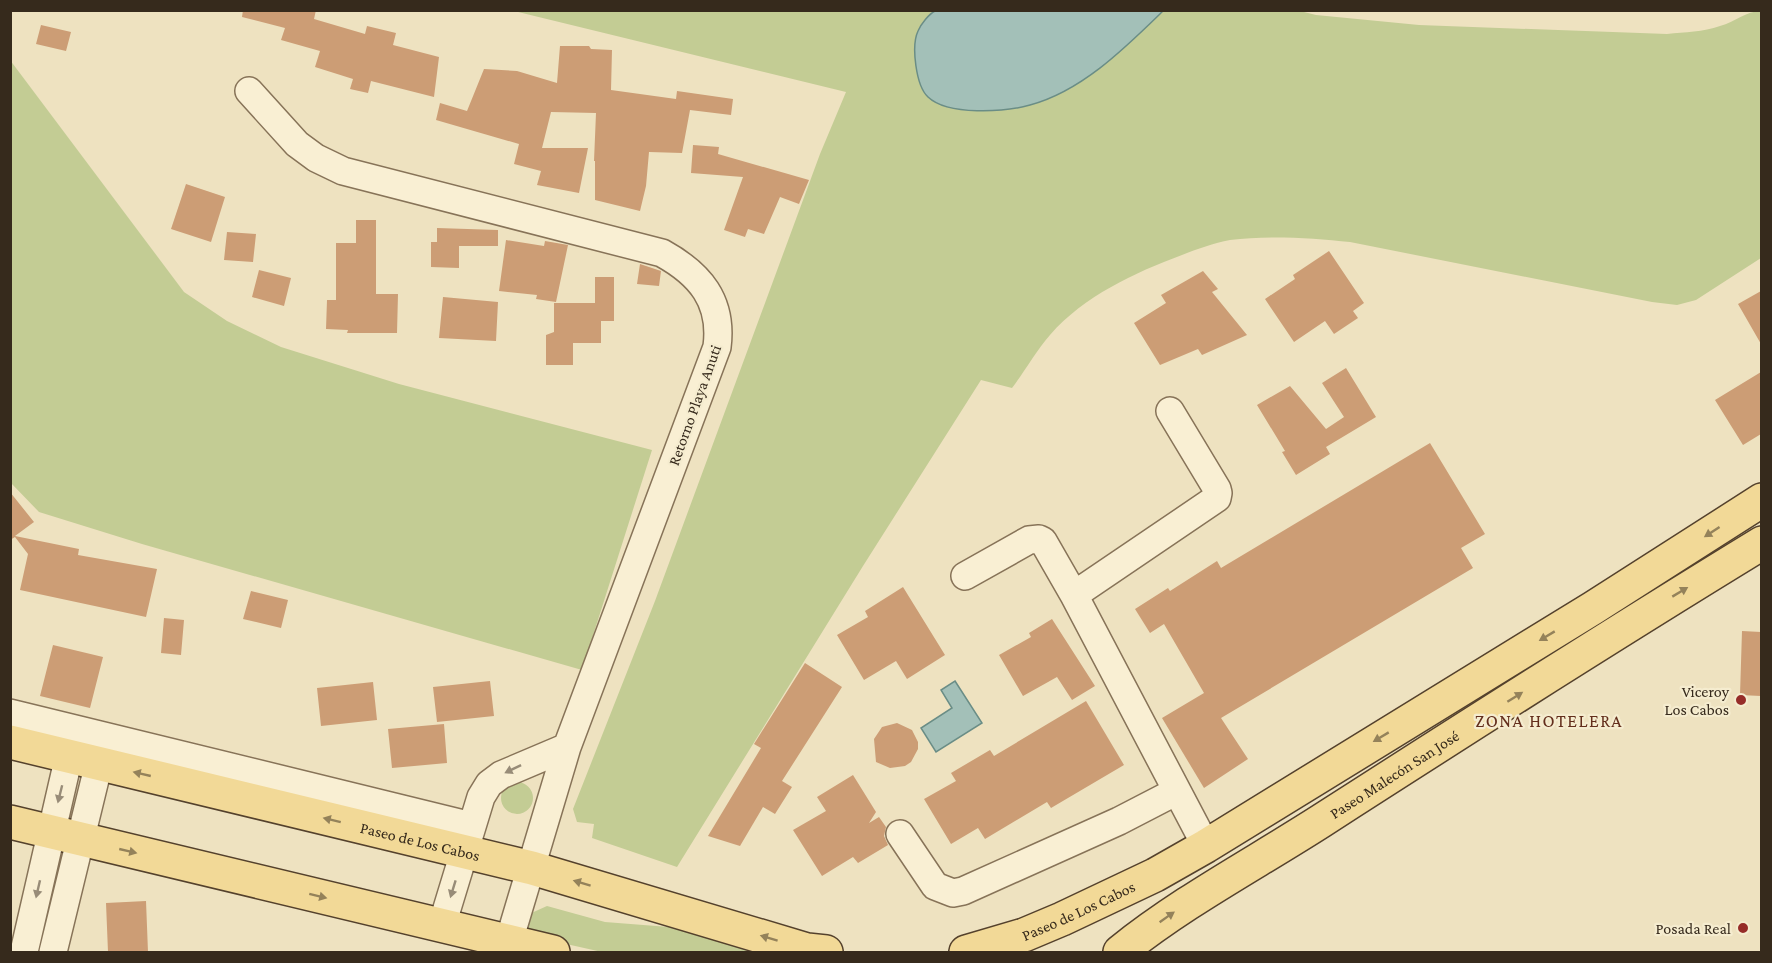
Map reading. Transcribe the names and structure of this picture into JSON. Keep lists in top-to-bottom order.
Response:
{
  "streets": {
    "main road": ["Paseo Malecón San José", "Paseo de Los Cabos"],
    "street": ["Retorno Playa Anuti"]
  },
  "crossings": [
    ["Retorno Playa Anuti", "Paseo de Los Cabos"]
  ],
  "districts": ["ZONA HOTELERA"],
  "places": ["Viceroy Los Cabos", "Posada Real"]
}
